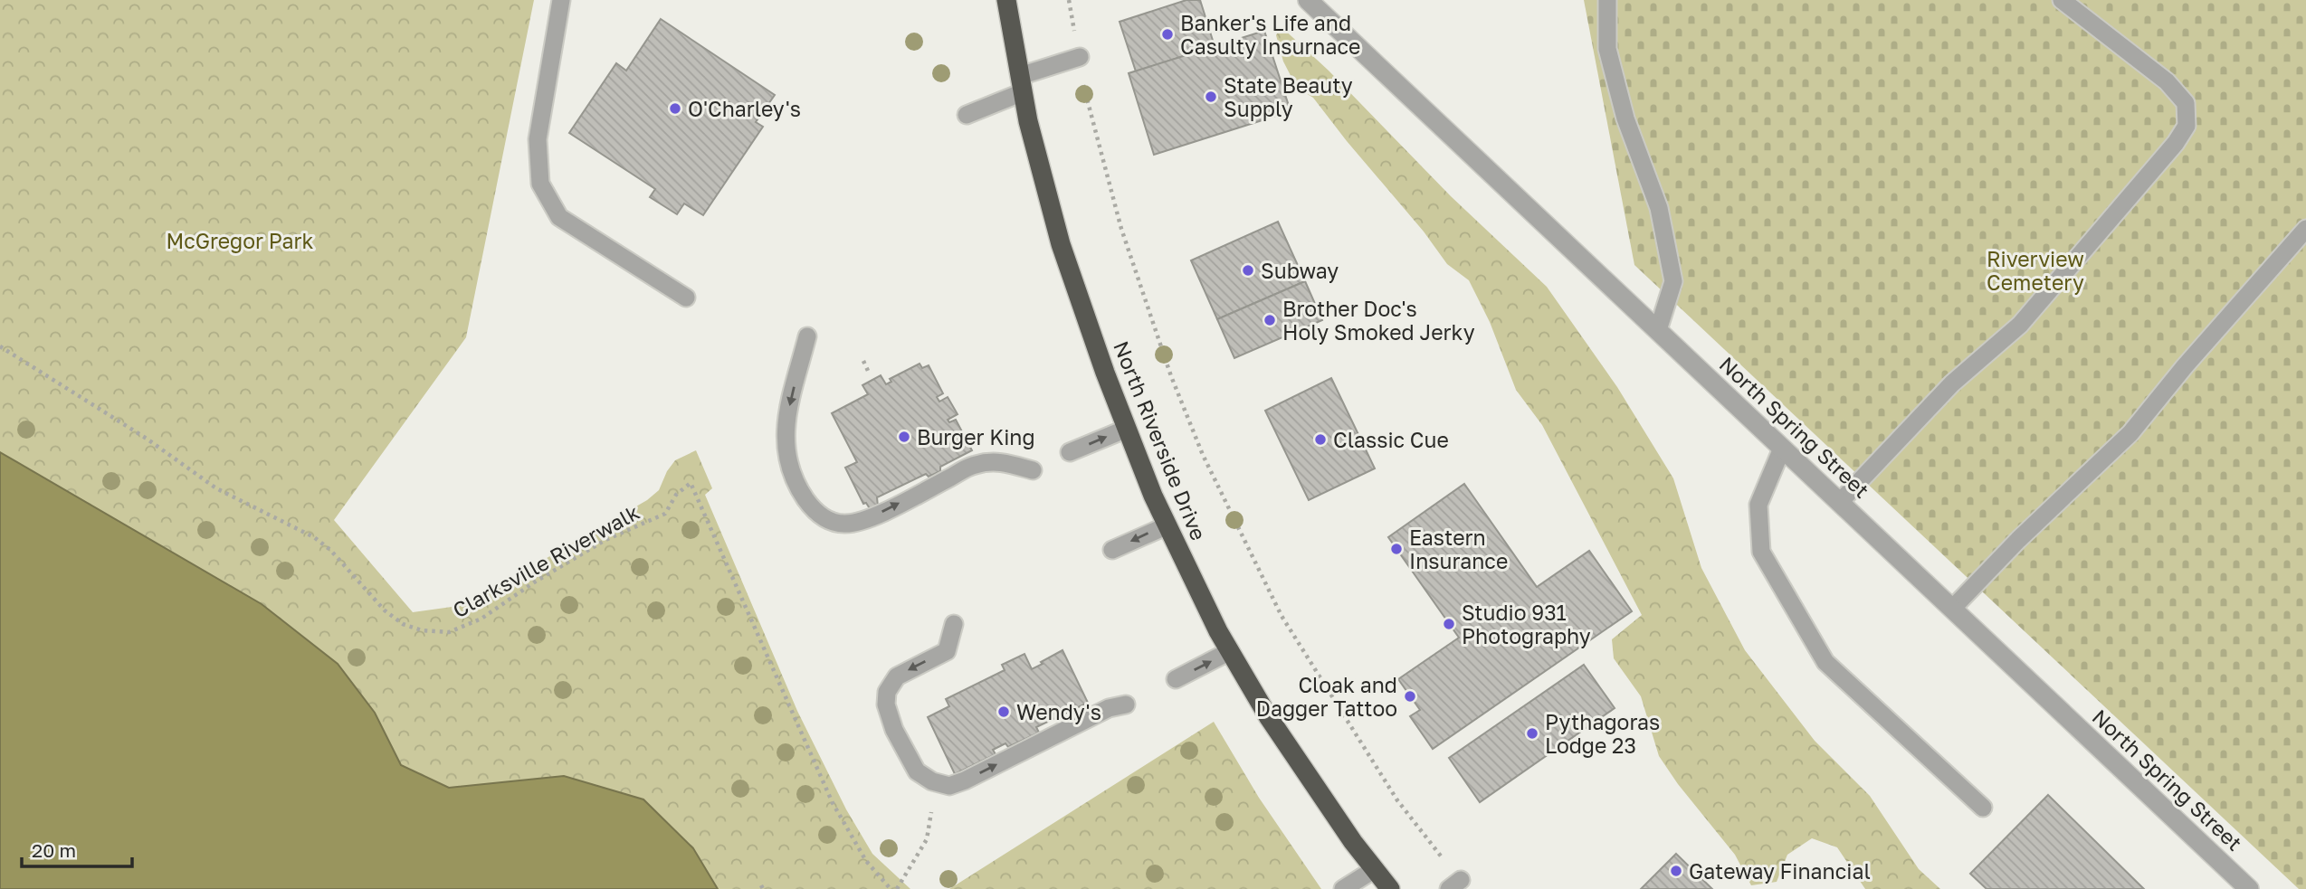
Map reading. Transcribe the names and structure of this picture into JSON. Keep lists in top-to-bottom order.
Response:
{
  "streets": {
    "highway": ["North Riverside Drive"],
    "street": ["North Spring Street"],
    "path": ["Clarksville Riverwalk"]
  },
  "parks": ["McGregor Park", "Riverview Cemetery"],
  "places": [
    "Banker's Life and Casulty Insurnace",
    "State Beauty Supply",
    "O'Charley's",
    "Subway",
    "Brother Doc's Holy Smoked Jerky",
    "Burger King",
    "Classic Cue",
    "Eastern Insurance",
    "Studio 931 Photography",
    "Cloak and Dagger Tattoo",
    "Wendy's",
    "Pythagoras Lodge 23",
    "Gateway Financial"
  ],
  "scale_bar": "20 m"
}
